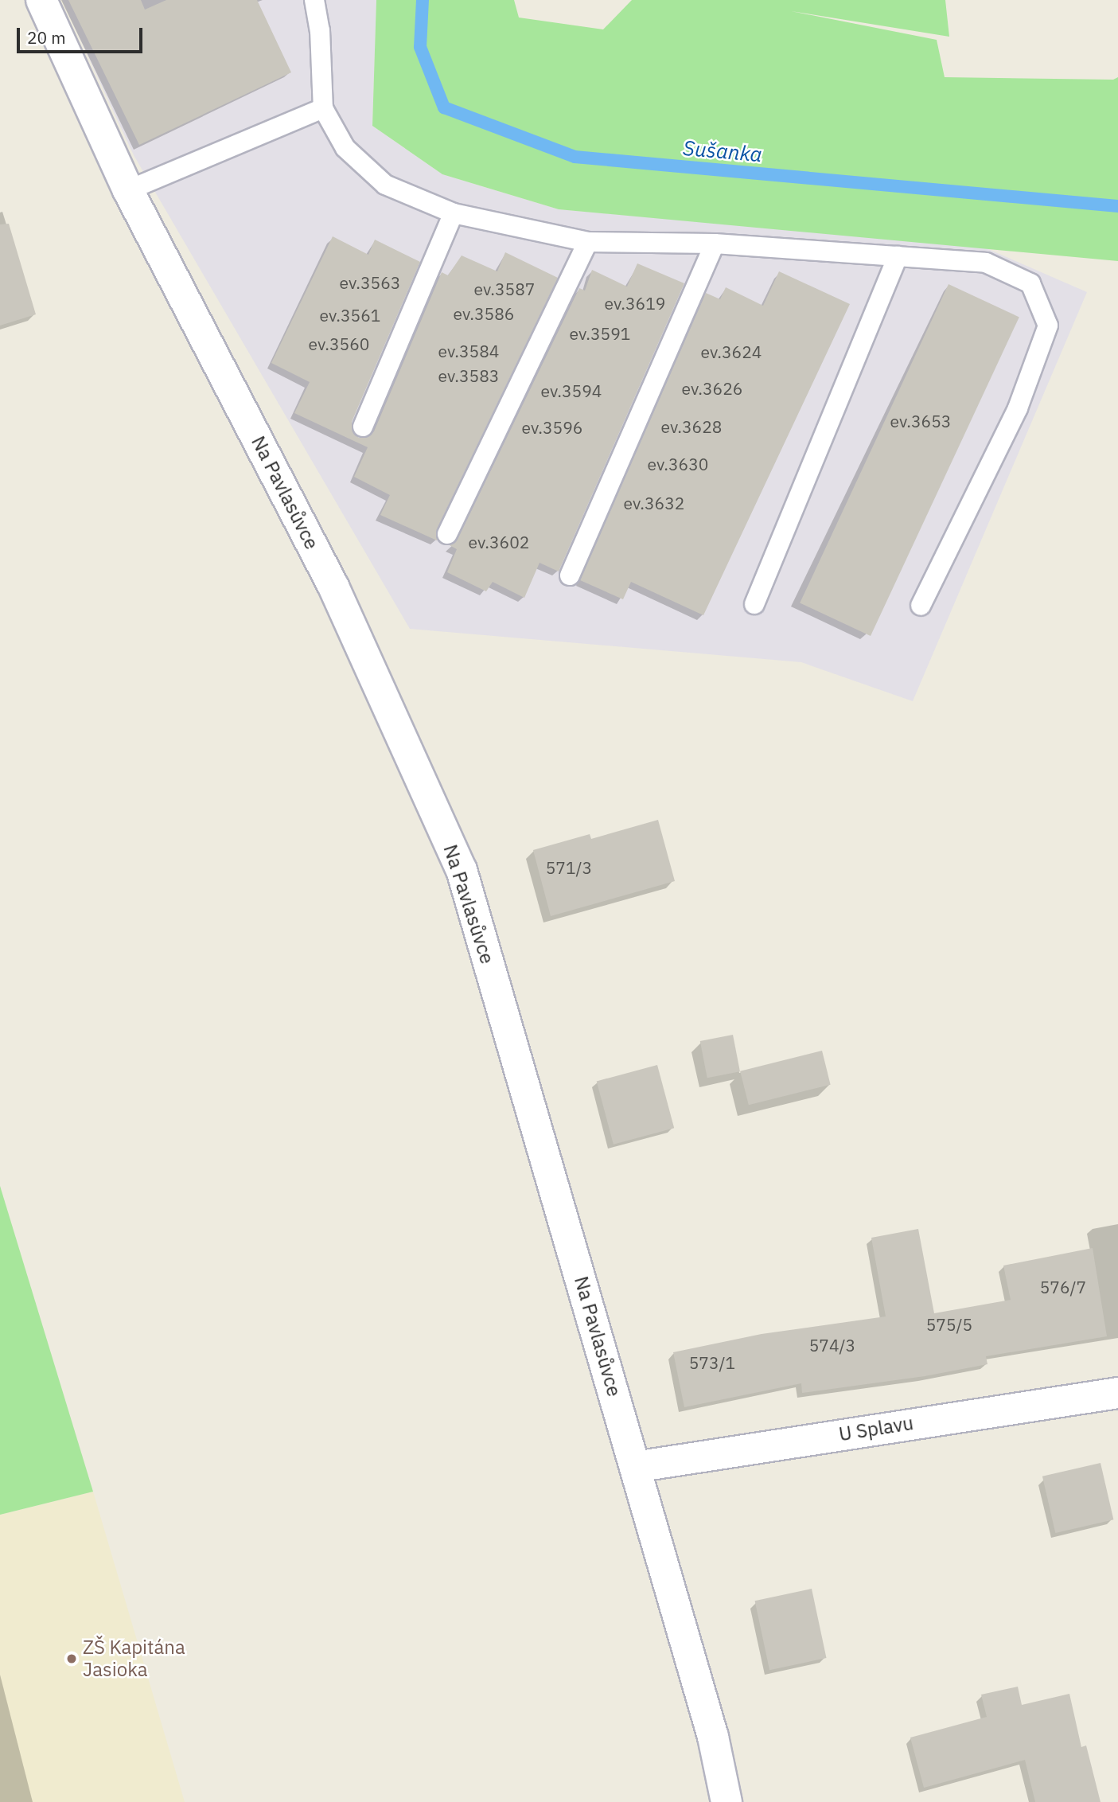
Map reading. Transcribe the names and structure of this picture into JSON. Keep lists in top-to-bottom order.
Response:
{
  "streets": {
    "street": ["Na Pavlasůvce", "U Splavu"]
  },
  "crossings": [
    ["Na Pavlasůvce", "U Splavu"]
  ],
  "water": ["Sušanka"],
  "places": ["ZŠ Kapitána Jasioka"],
  "house_numbers": [
    "ev.3563",
    "ev.3587",
    "ev.3619",
    "ev.3586",
    "ev.3561",
    "ev.3591",
    "ev.3560",
    "ev.3584",
    "ev.3624",
    "ev.3583",
    "ev.3626",
    "ev.3594",
    "ev.3653",
    "ev.3628",
    "ev.3596",
    "ev.3630",
    "ev.3632",
    "ev.3602",
    "571/3",
    "576/7",
    "575/5",
    "574/3",
    "573/1"
  ],
  "scale_bar": "20 m"
}
